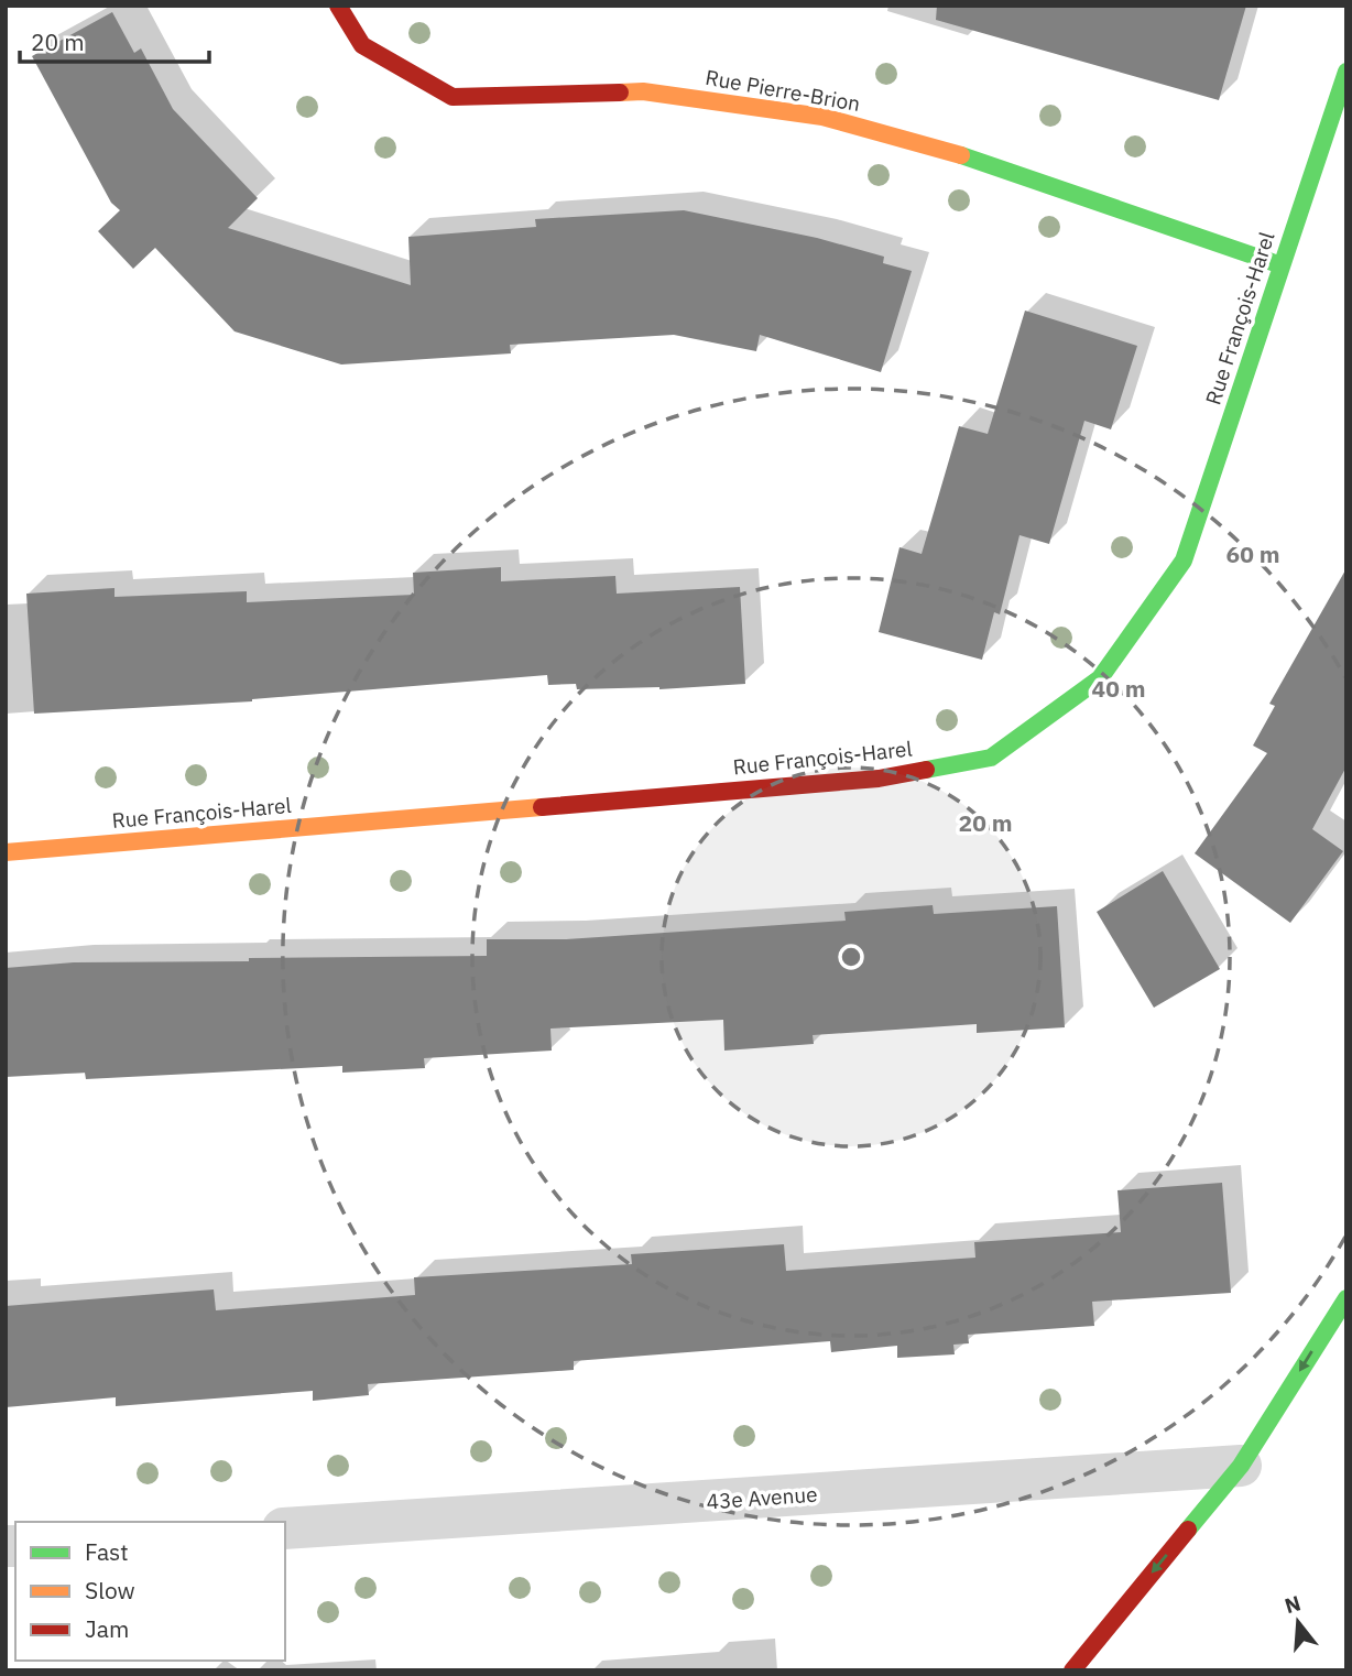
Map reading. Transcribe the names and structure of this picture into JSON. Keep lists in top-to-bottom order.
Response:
{
  "streets": {
    "street": ["Rue Pierre-Brion", "Rue François-Harel", "43e Avenue"]
  },
  "crossings": [
    ["Rue Pierre-Brion", "Rue François-Harel"]
  ],
  "legend": ["Fast", "Slow", "Jam"],
  "scale_bar": "20 m",
  "north": "top",
  "rings": ["60 m", "40 m", "20 m"]
}
